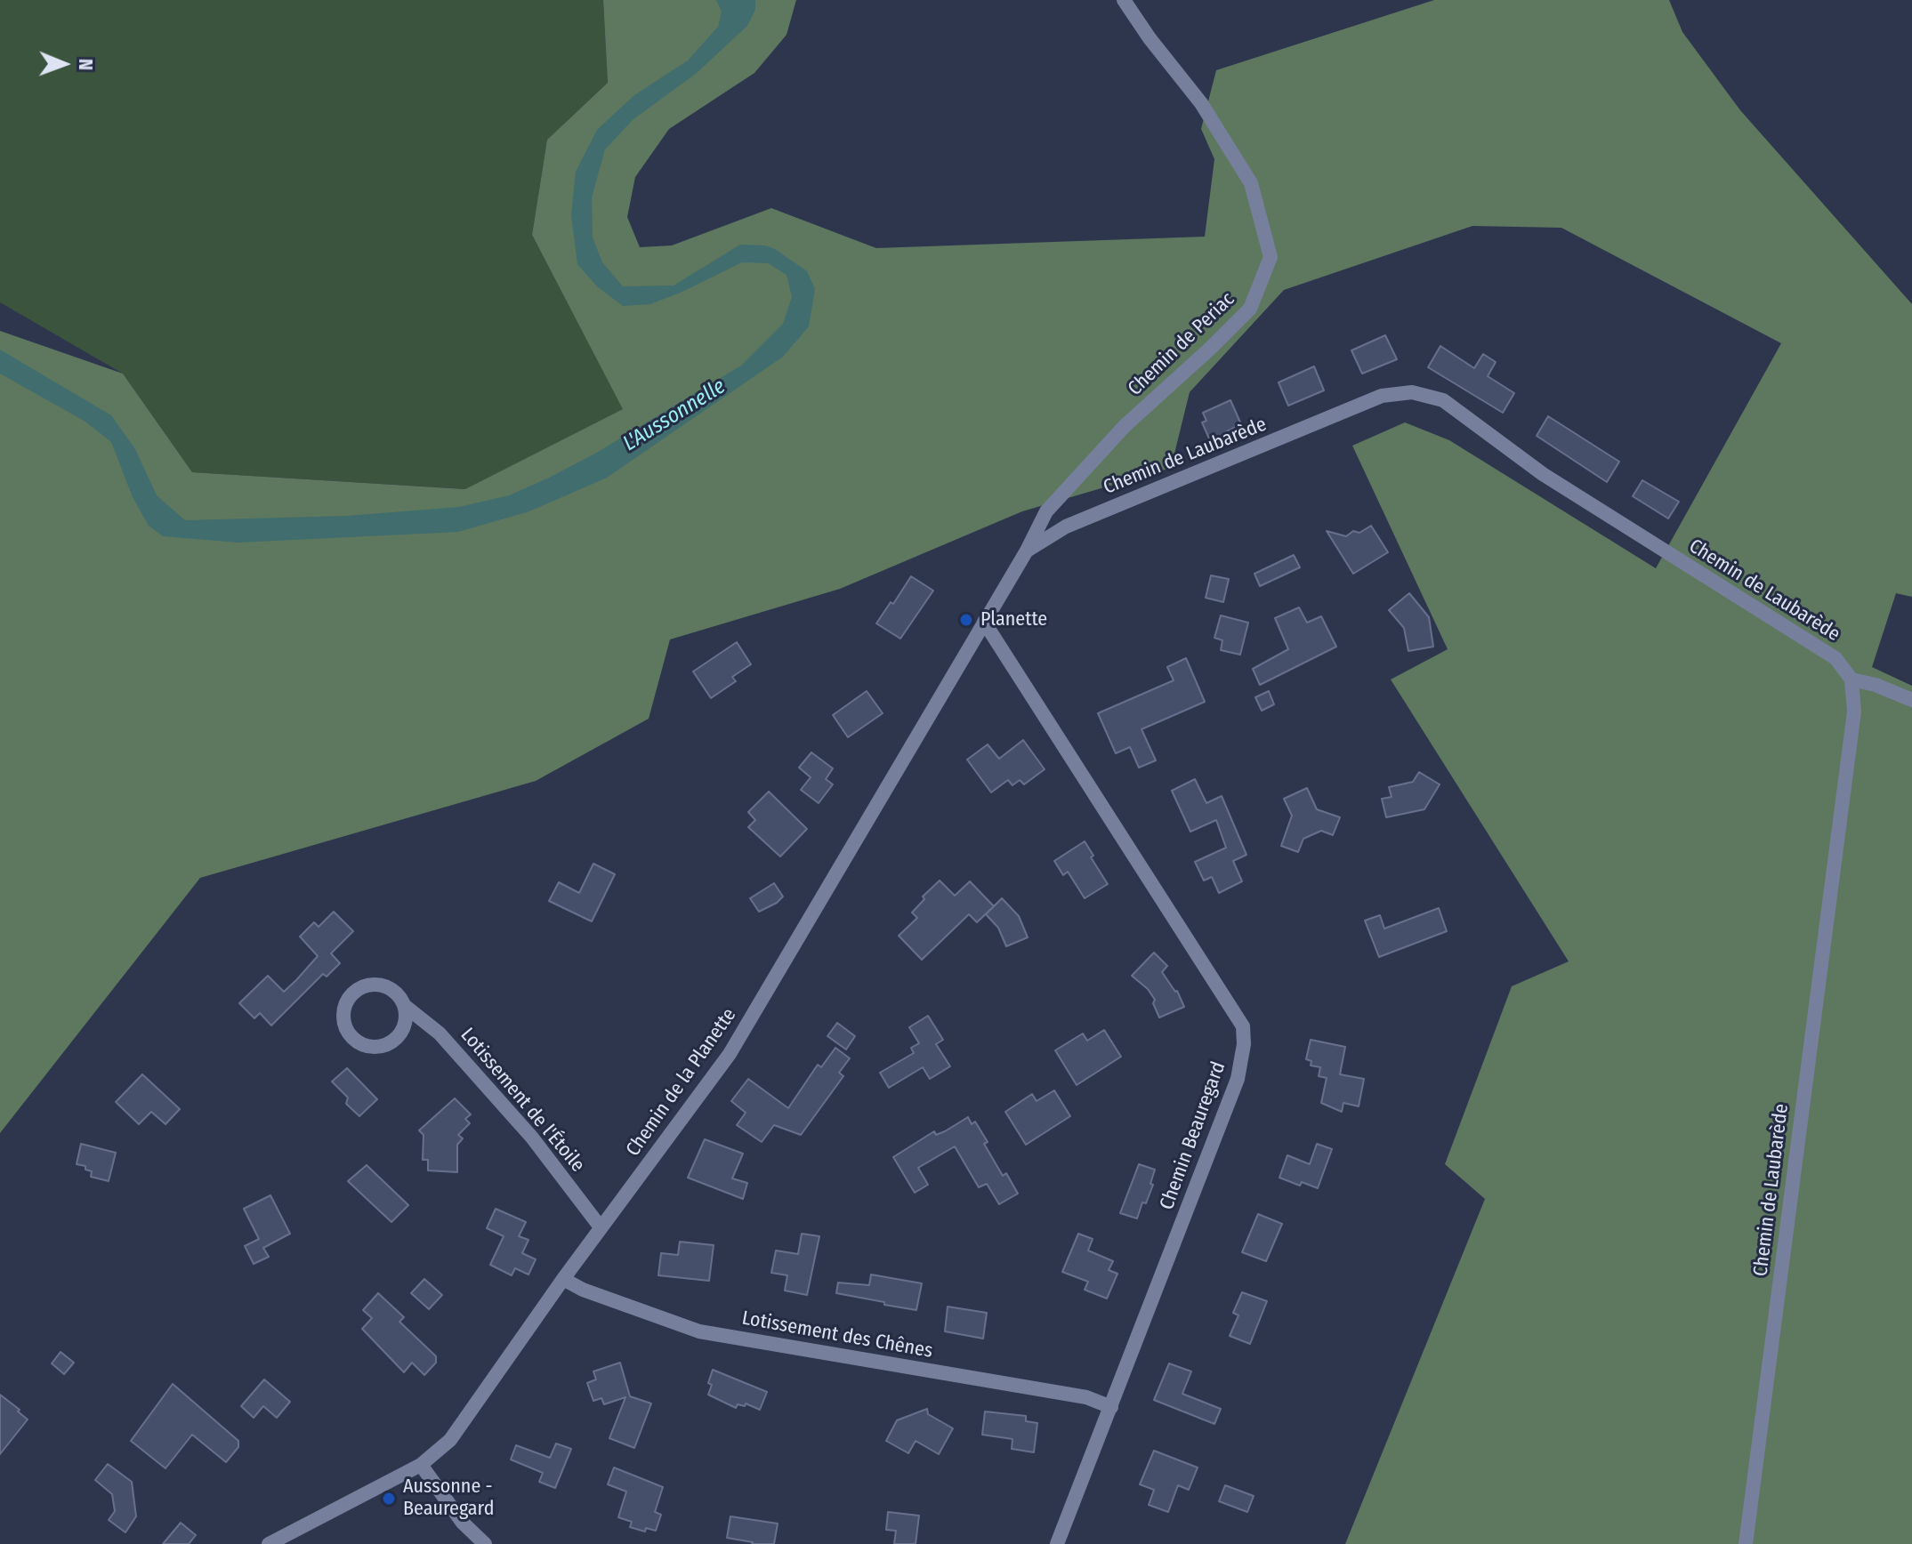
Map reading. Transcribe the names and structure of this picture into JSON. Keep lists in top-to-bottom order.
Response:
{
  "streets": {
    "street": [
      "Chemin de Periac",
      "Chemin de Laubarède",
      "Chemin de la Planette",
      "Lotissement de l'Étoile",
      "Chemin Beauregard",
      "Lotissement des Chênes"
    ]
  },
  "crossings": [
    ["Chemin de Periac", "Chemin de Laubarède"],
    ["Chemin de Periac", "Chemin de la Planette"],
    ["Chemin de Laubarède", "Chemin de la Planette"],
    ["Chemin de la Planette", "Lotissement de l'Étoile"],
    ["Chemin de la Planette", "Chemin Beauregard"],
    ["Chemin de la Planette", "Lotissement des Chênes"],
    ["Chemin Beauregard", "Lotissement des Chênes"]
  ],
  "water": ["L'Aussonnelle"],
  "places": ["Planette", "Aussonne - Beauregard"],
  "north": "right"
}
